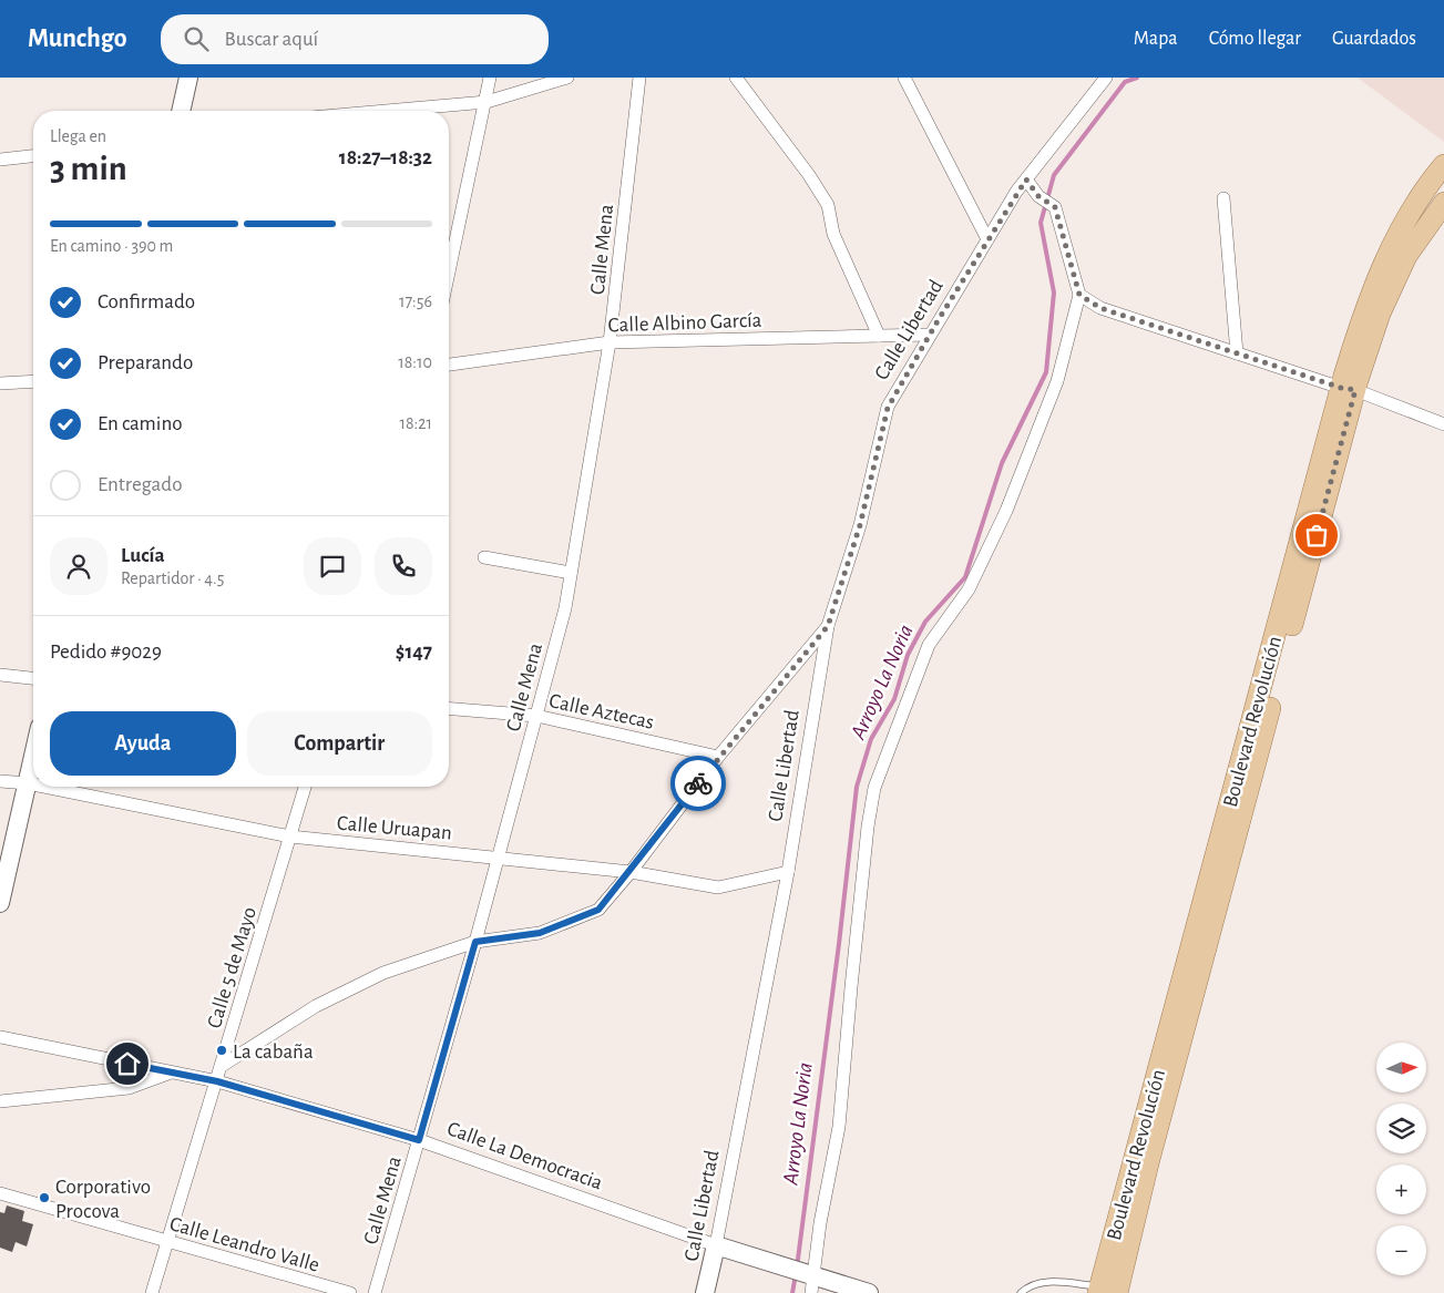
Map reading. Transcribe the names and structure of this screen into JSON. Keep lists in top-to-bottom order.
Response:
{
  "streets": {
    "main road": ["Calle Libertad", "Boulevard Revolución", "Calle La Democracia"],
    "street": [
      "Calle Mena",
      "Calle Albino García",
      "Calle Aztecas",
      "Calle Uruapan",
      "Calle 5 de Mayo",
      "Calle Leandro Valle"
    ]
  },
  "crossings": [
    ["Calle Mena", "Calle Albino García"],
    ["Calle Mena", "Calle Aztecas"],
    ["Calle Mena", "Calle Uruapan"],
    ["Calle Mena", "Calle La Democracia"],
    ["Calle Albino García", "Calle Libertad"],
    ["Calle Libertad", "Calle Uruapan"],
    ["Calle Libertad", "Calle La Democracia"],
    ["Calle Uruapan", "Calle 5 de Mayo"],
    ["Calle 5 de Mayo", "Calle La Democracia"],
    ["Calle 5 de Mayo", "Calle Leandro Valle"]
  ],
  "water": ["Arroyo La Noria"],
  "places": ["La cabaña", "Corporativo Procova"],
  "north": "right",
  "page": {
    "header": "Munchgo",
    "search": "Buscar aquí",
    "nav": ["Mapa", "Cómo llegar", "Guardados"],
    "heading": ["3 min", "Llega en", "18:27–18:32"],
    "panel": [
      "Lucía",
      "Repartidor · 4.5",
      "Pedido #9029",
      "$147"
    ],
    "bar": "En camino · 390 m",
    "list": [
      ["Confirmado", "17:56"],
      ["Preparando", "18:10"],
      ["En camino", "18:21"],
      "Entregado"
    ],
    "buttons": ["Ayuda", "Compartir"],
    "map_buttons": ["+", "−"]
  }
}
